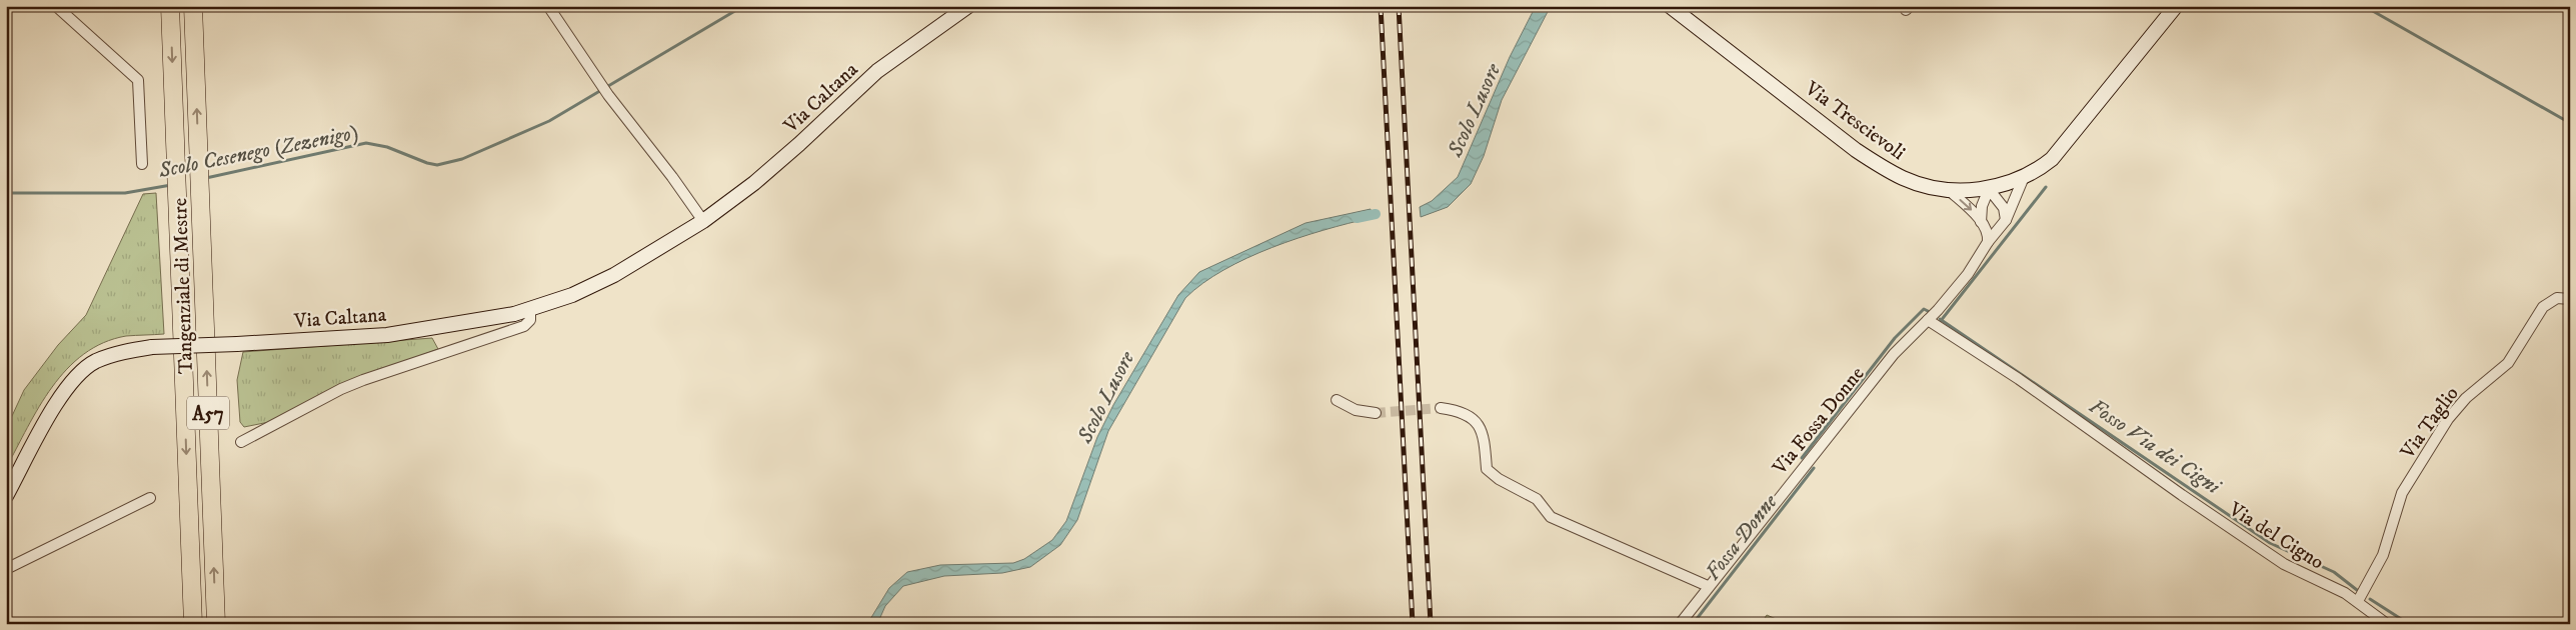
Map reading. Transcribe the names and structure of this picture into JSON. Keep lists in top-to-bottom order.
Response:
{
  "streets": {
    "highway": ["Tangenziale di Mestre", "A57"],
    "main road": ["Via Caltana", "Via Trescievoli"],
    "street": ["Via Fossa Donne", "Via Taglio", "Via del Cigno"]
  },
  "crossings": [
    ["Via Trescievoli", "Via Fossa Donne"],
    ["Via Fossa Donne", "Via del Cigno"],
    ["Via Taglio", "Via del Cigno"]
  ],
  "water": [
    "Scolo Lusore",
    "Scolo Cesenego (Zezenigo)",
    "Fosso Via dei Cigni",
    "Fossa Donne"
  ]
}
